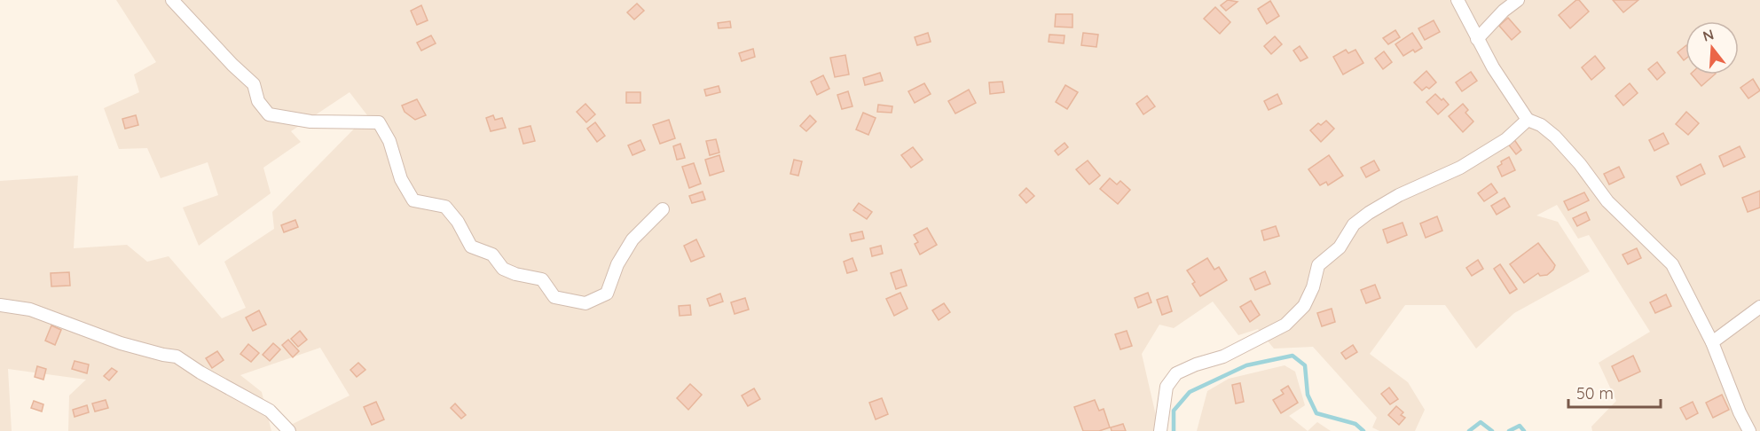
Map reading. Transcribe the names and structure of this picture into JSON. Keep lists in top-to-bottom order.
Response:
{
  "scale_bar": "50 m",
  "north": "top"
}
